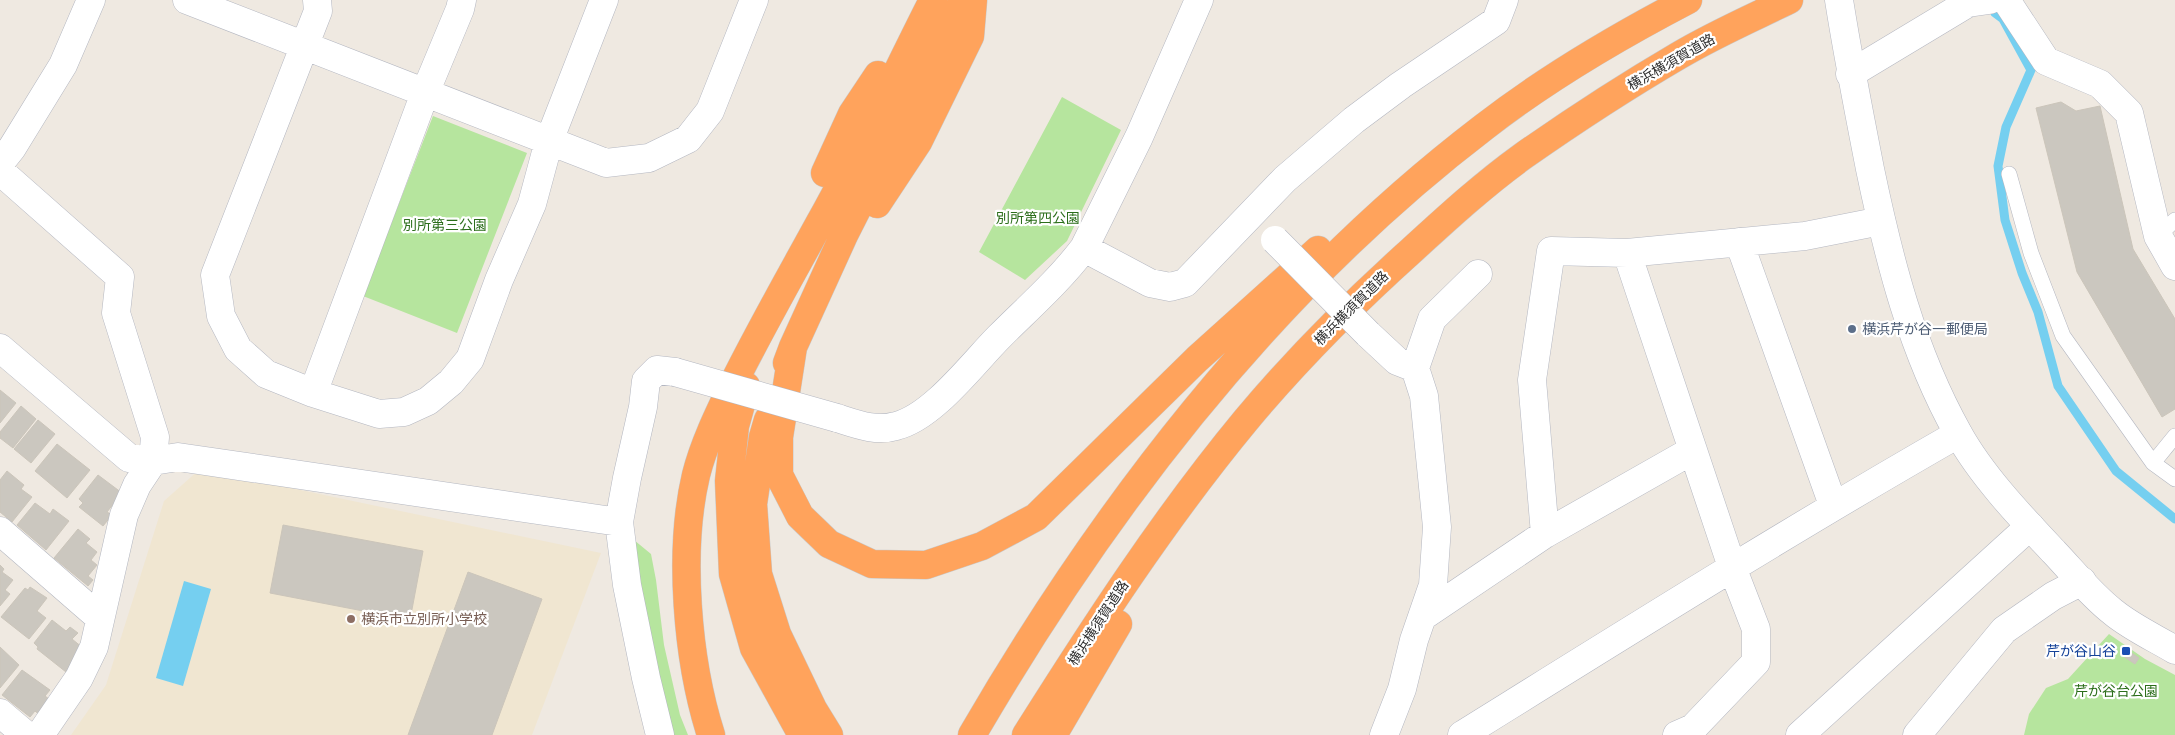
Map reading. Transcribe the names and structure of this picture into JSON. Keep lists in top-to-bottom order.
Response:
{
  "streets": {
    "highway": ["横浜横須賀道路"]
  },
  "parks": ["別所第四公園", "別所第三公園", "芹が谷台公園"],
  "places": {
    "other": ["横浜芹が谷一郵便局", "横浜市立別所小学校"],
    "transit": ["芹が谷山谷"]
  }
}
